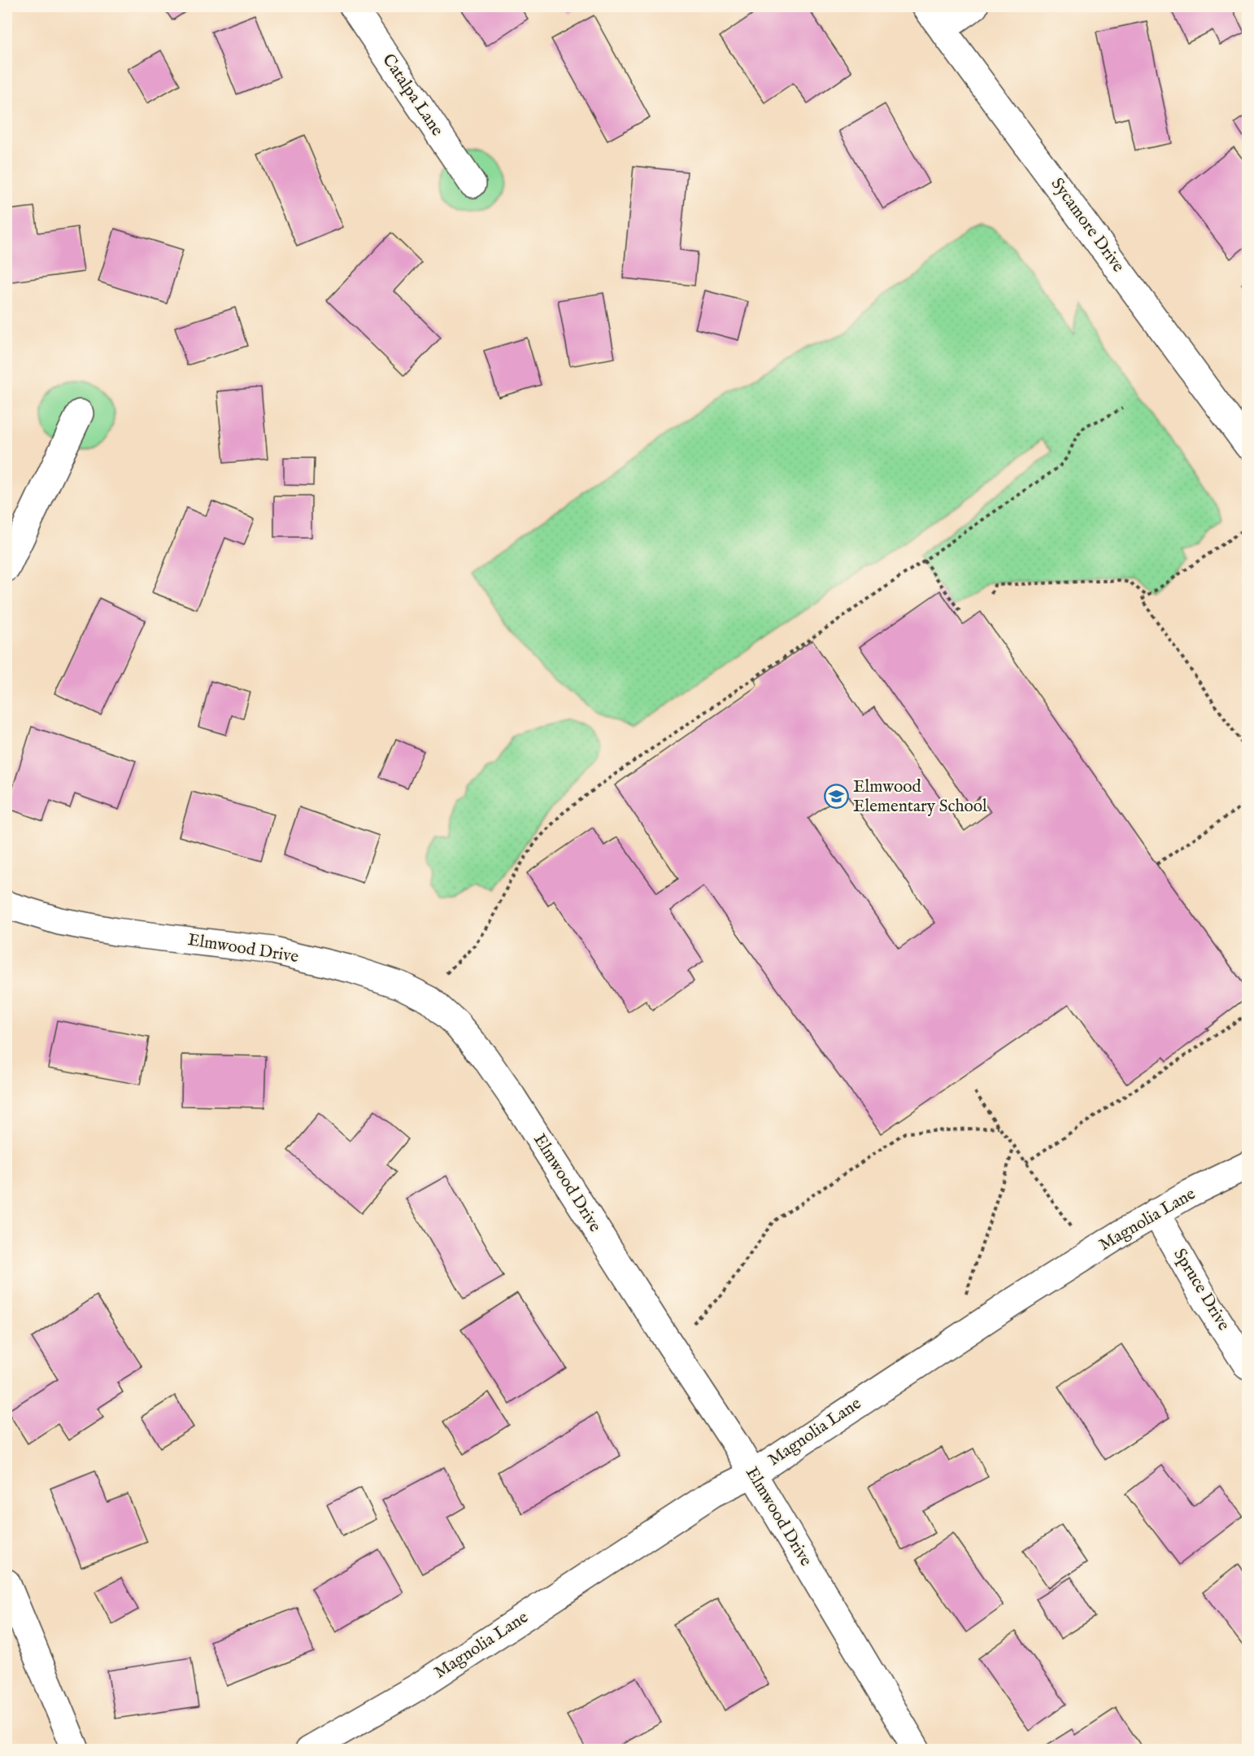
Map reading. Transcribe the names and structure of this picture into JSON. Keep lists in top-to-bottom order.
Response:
{
  "streets": {
    "street": [
      "Catalpa Lane",
      "Sycamore Drive",
      "Elmwood Drive",
      "Magnolia Lane",
      "Spruce Drive"
    ]
  },
  "crossings": [
    ["Elmwood Drive", "Magnolia Lane"],
    ["Magnolia Lane", "Spruce Drive"]
  ],
  "places": {
    "school or university": ["Elmwood Elementary School"]
  }
}
